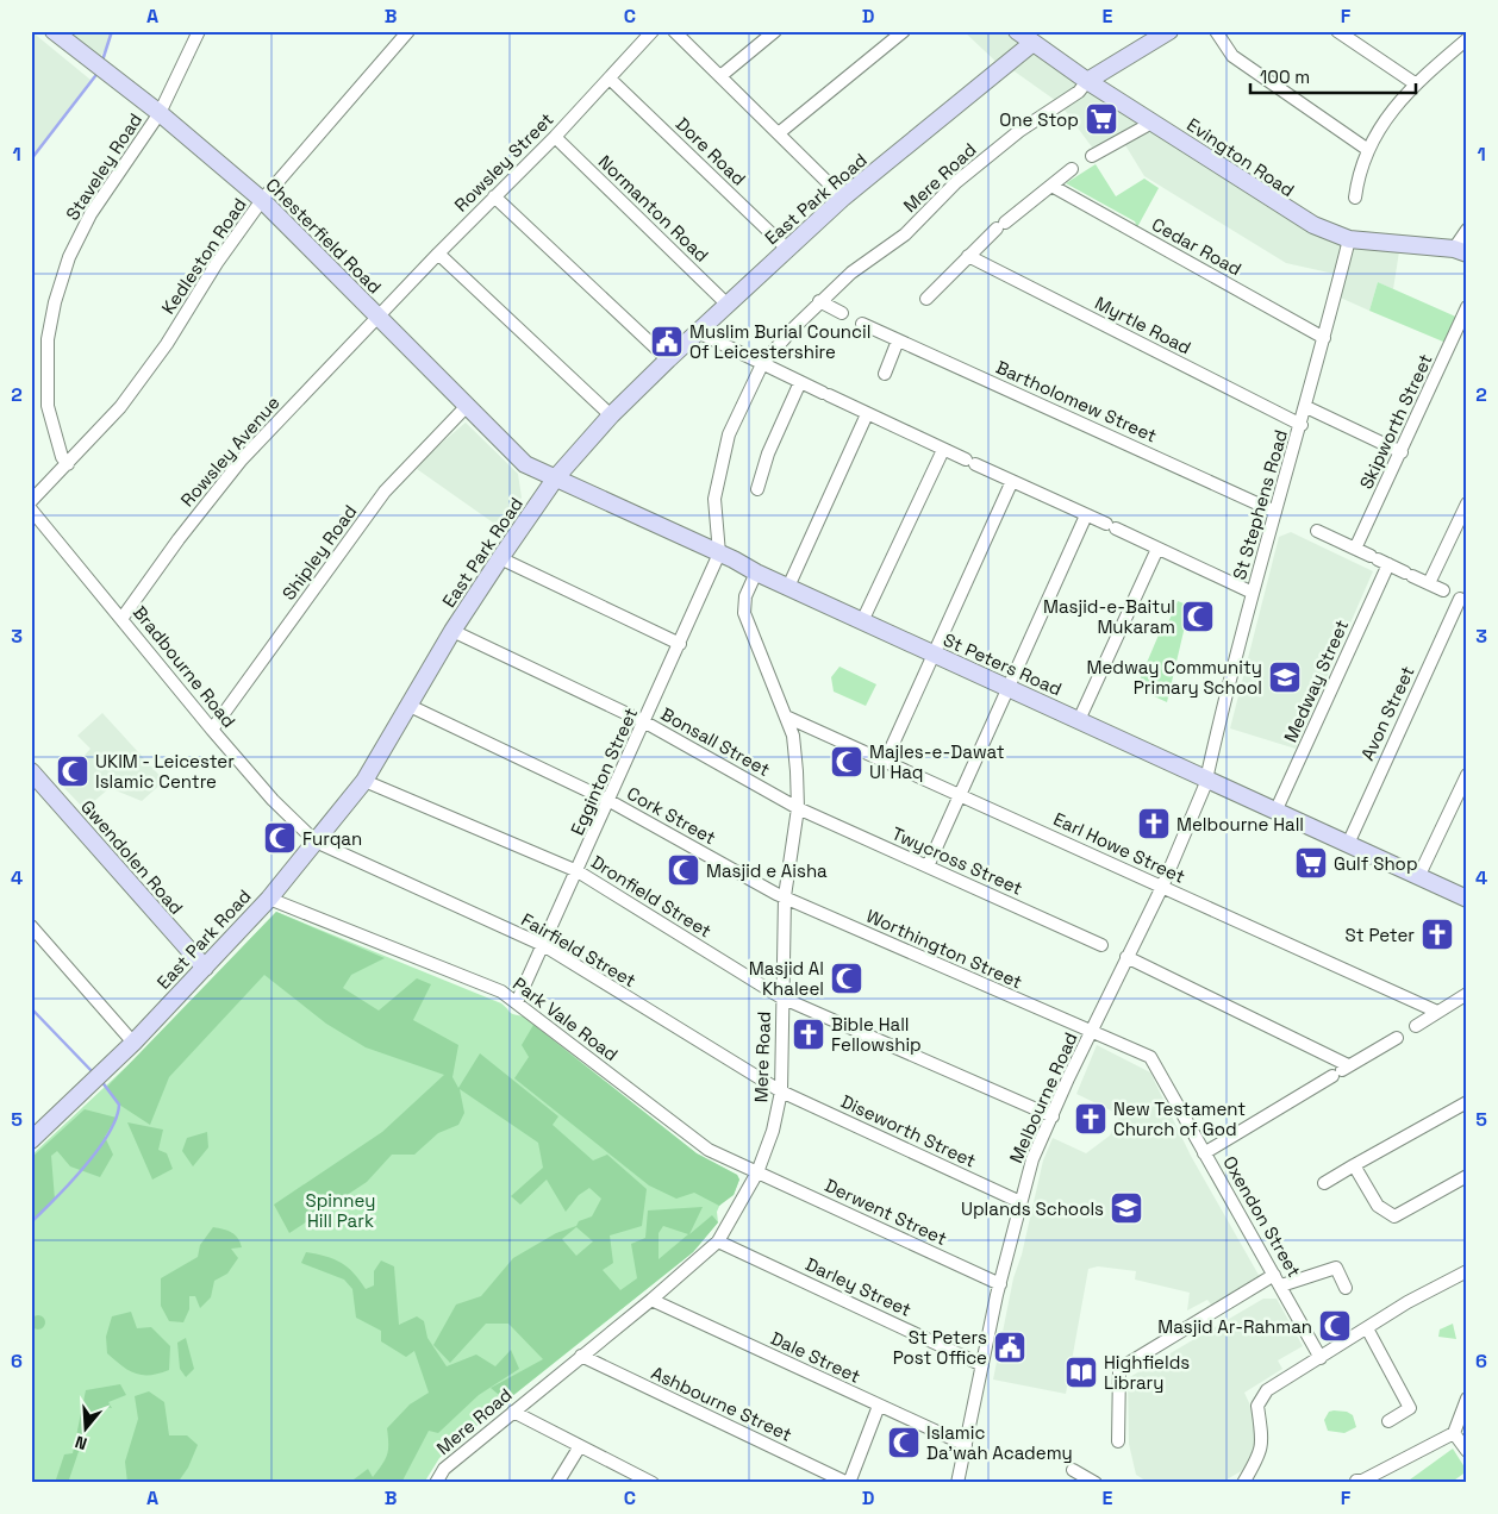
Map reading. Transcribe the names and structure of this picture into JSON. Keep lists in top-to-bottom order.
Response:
{
  "streets": {
    "street": [
      "Dore Road",
      "Evington Road",
      "Rowsley Street",
      "Staveley Road",
      "Mere Road",
      "East Park Road",
      "Normanton Road",
      "Chesterfield Road",
      "Cedar Road",
      "Kedleston Road",
      "Myrtle Road",
      "Bartholomew Street",
      "Skipworth Street",
      "Rowsley Avenue",
      "St Stephens Road",
      "Shipley Road",
      "St Peters Road",
      "Bradbourne Road",
      "Medway Street",
      "Avon Street",
      "Bonsall Street",
      "Egginton Street",
      "Cork Street",
      "Earl Howe Street",
      "Gwendolen Road",
      "Twycross Street",
      "Dronfield Street",
      "Worthington Street",
      "Fairfield Street",
      "Park Vale Road",
      "Melbourne Road",
      "Diseworth Street",
      "Derwent Street",
      "Oxendon Street",
      "Darley Street",
      "Dale Street",
      "Ashbourne Street"
    ]
  },
  "crossings": [
    ["Dore Road", "Rowsley Street"],
    ["Dore Road", "East Park Road"],
    ["Evington Road", "Mere Road"],
    ["Evington Road", "East Park Road"],
    ["Evington Road", "St Stephens Road"],
    ["Rowsley Street", "Normanton Road"],
    ["Rowsley Street", "Chesterfield Road"],
    ["Rowsley Street", "Rowsley Avenue"],
    ["Staveley Road", "Chesterfield Road"],
    ["Staveley Road", "Kedleston Road"],
    ["Mere Road", "St Peters Road"],
    ["Mere Road", "Bonsall Street"],
    ["Mere Road", "Egginton Street"],
    ["Mere Road", "Cork Street"],
    ["Mere Road", "Earl Howe Street"],
    ["Mere Road", "Twycross Street"],
    ["Mere Road", "Dronfield Street"],
    ["Mere Road", "Worthington Street"],
    ["Mere Road", "Fairfield Street"],
    ["Mere Road", "Park Vale Road"],
    ["Mere Road", "Diseworth Street"],
    ["Mere Road", "Derwent Street"],
    ["Mere Road", "Darley Street"],
    ["Mere Road", "Dale Street"],
    ["Mere Road", "Ashbourne Street"],
    ["East Park Road", "Normanton Road"],
    ["East Park Road", "Chesterfield Road"],
    ["East Park Road", "St Peters Road"],
    ["East Park Road", "Bradbourne Road"],
    ["East Park Road", "Bonsall Street"],
    ["East Park Road", "Cork Street"],
    ["East Park Road", "Gwendolen Road"],
    ["East Park Road", "Dronfield Street"],
    ["East Park Road", "Fairfield Street"],
    ["East Park Road", "Park Vale Road"],
    ["Chesterfield Road", "Kedleston Road"],
    ["Chesterfield Road", "Rowsley Avenue"],
    ["Chesterfield Road", "Shipley Road"],
    ["Chesterfield Road", "St Peters Road"],
    ["Cedar Road", "St Stephens Road"],
    ["Myrtle Road", "St Stephens Road"],
    ["Bartholomew Street", "St Stephens Road"],
    ["Rowsley Avenue", "Bradbourne Road"],
    ["St Stephens Road", "St Peters Road"],
    ["St Stephens Road", "Melbourne Road"],
    ["Shipley Road", "Bradbourne Road"],
    ["St Peters Road", "Medway Street"],
    ["St Peters Road", "Avon Street"],
    ["St Peters Road", "Egginton Street"],
    ["St Peters Road", "Melbourne Road"],
    ["Bradbourne Road", "Fairfield Street"],
    ["Bonsall Street", "Egginton Street"],
    ["Bonsall Street", "Twycross Street"],
    ["Egginton Street", "Cork Street"],
    ["Egginton Street", "Dronfield Street"],
    ["Egginton Street", "Fairfield Street"],
    ["Egginton Street", "Park Vale Road"],
    ["Cork Street", "Worthington Street"],
    ["Earl Howe Street", "Melbourne Road"],
    ["Dronfield Street", "Melbourne Road"],
    ["Worthington Street", "Melbourne Road"],
    ["Worthington Street", "Oxendon Street"],
    ["Fairfield Street", "Diseworth Street"],
    ["Park Vale Road", "Derwent Street"],
    ["Melbourne Road", "Diseworth Street"],
    ["Melbourne Road", "Derwent Street"],
    ["Melbourne Road", "Oxendon Street"],
    ["Melbourne Road", "Darley Street"],
    ["Melbourne Road", "Dale Street"]
  ],
  "parks": ["Spinney Hill Park"],
  "places": {
    "supermarket": ["One Stop", "Gulf Shop"],
    "public building": ["Muslim Burial Council Of Leicestershire", "St Peters Post Office"],
    "mosque": [
      "Masjid-e-Baitul Mukaram",
      "Majles-e-Dawat Ul Haq",
      "UKIM - Leicester Islamic Centre",
      "Furqan",
      "Masjid e Aisha",
      "Masjid Al Khaleel",
      "Masjid Ar-Rahman",
      "Islamic Da'wah Academy"
    ],
    "school or university": ["Medway Community Primary School", "Uplands Schools"],
    "church": [
      "Melbourne Hall",
      "St Peter",
      "Bible Hall Fellowship",
      "New Testament Church of God"
    ],
    "library": ["Highfields Library"]
  },
  "scale_bar": "100 m",
  "north": "bottom",
  "grid": {
    "columns": [
      "A",
      "B",
      "C",
      "D",
      "E",
      "F"
    ],
    "rows": [
      "1",
      "2",
      "3",
      "4",
      "5",
      "6"
    ]
  }
}
